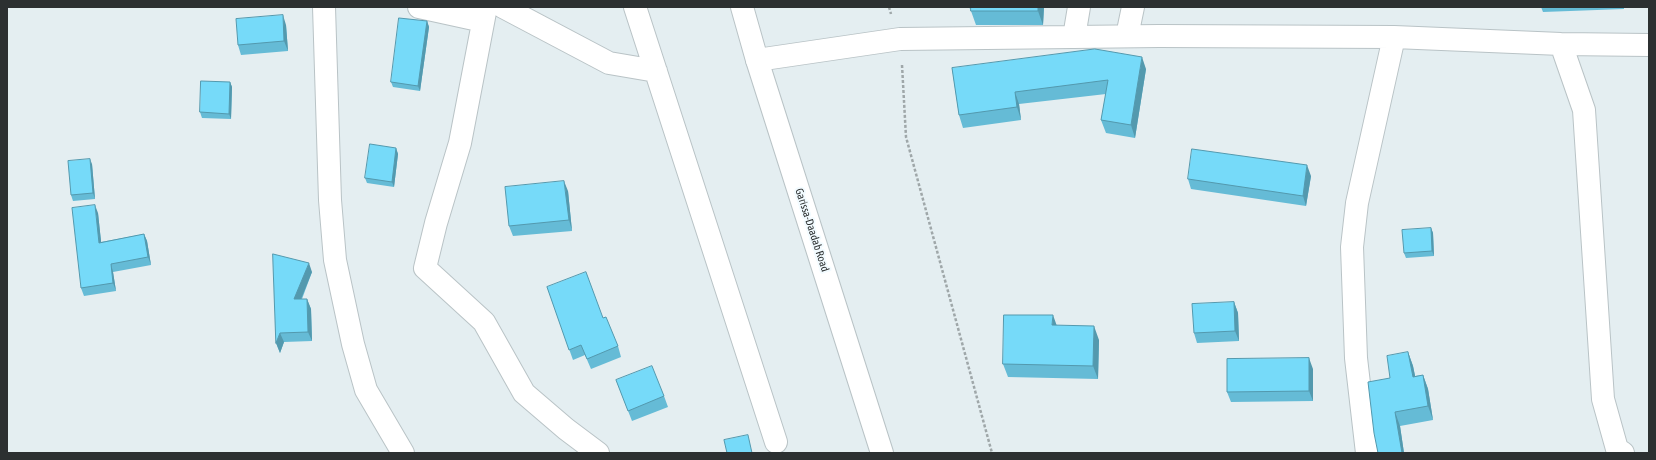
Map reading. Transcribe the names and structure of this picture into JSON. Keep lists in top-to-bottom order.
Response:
{
  "streets": {
    "main road": ["Garissa-Daadab Road"]
  }
}
